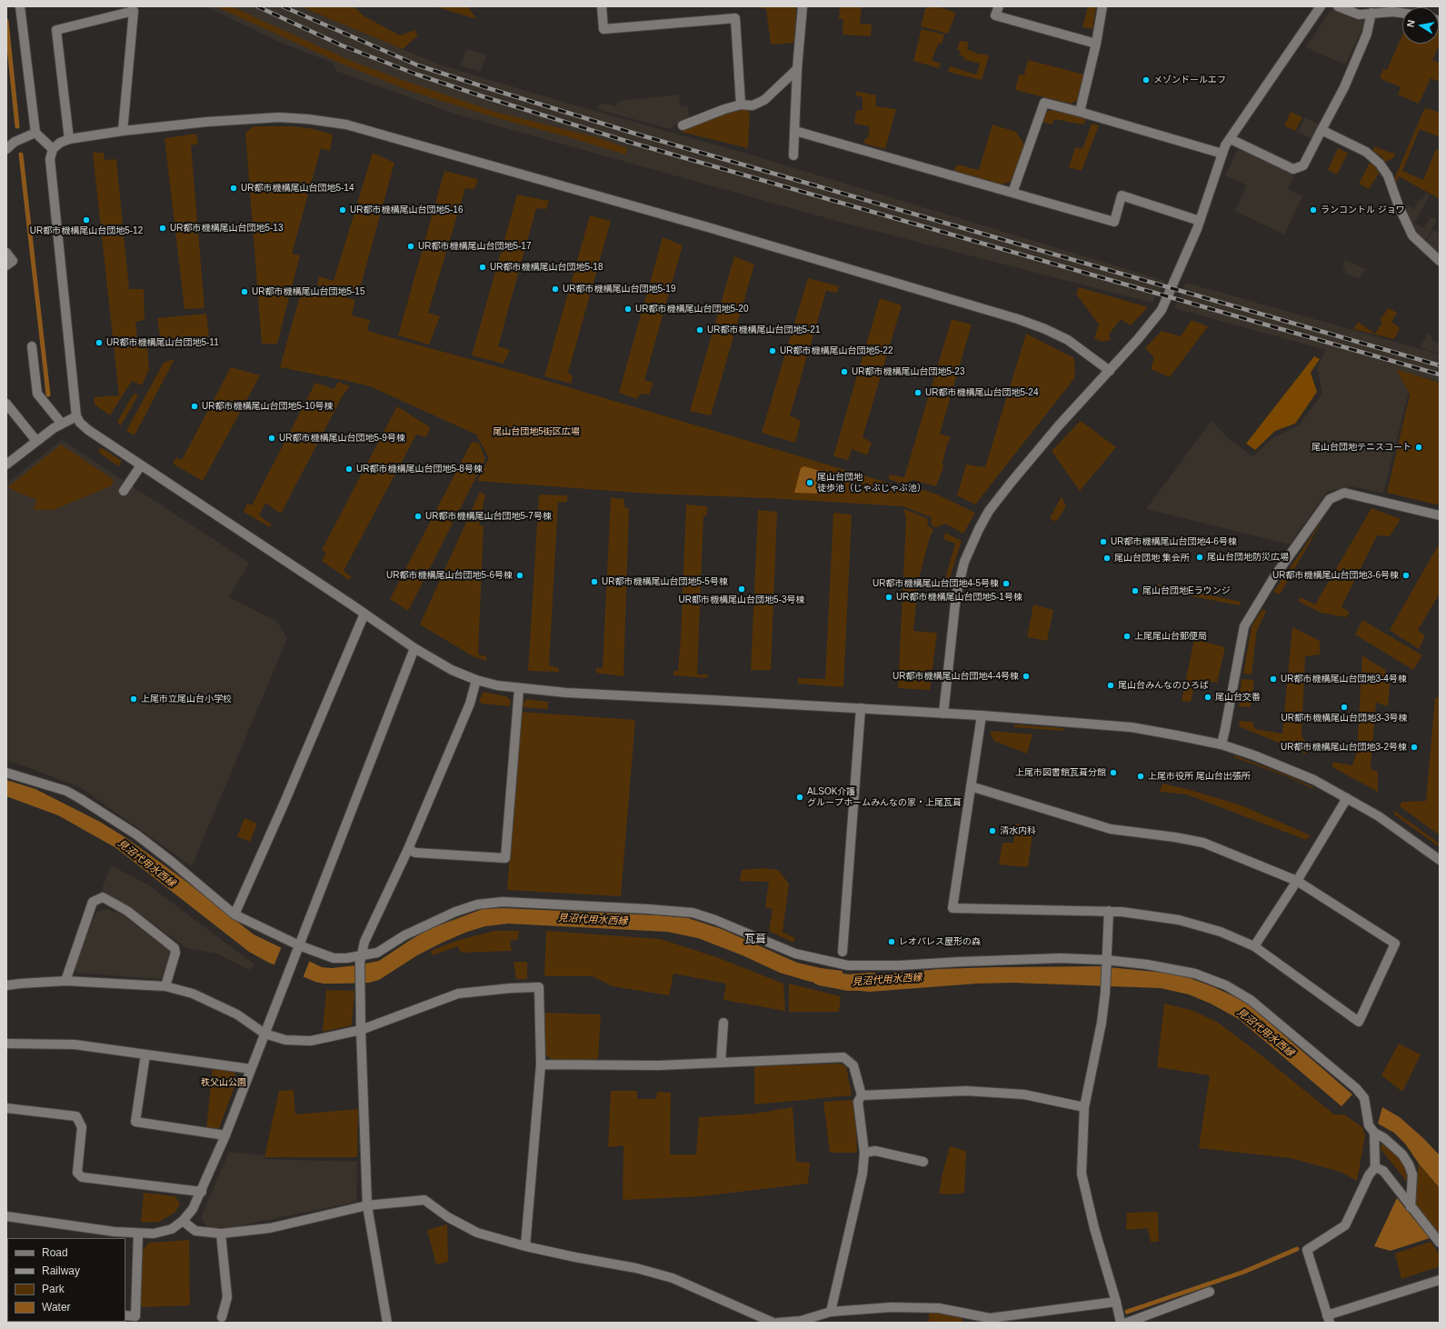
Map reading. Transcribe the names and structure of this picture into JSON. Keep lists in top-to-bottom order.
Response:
{
  "districts": ["瓦葺"],
  "water": ["見沼代用水西縁"],
  "parks": ["尾山台団地5街区広場", "秩父山公園"],
  "places": [
    "メゾンドールエフ",
    "UR都市機構尾山台団地5-14",
    "UR都市機構尾山台団地5-16",
    "ランコントル ジョワ",
    "UR都市機構尾山台団地5-12",
    "UR都市機構尾山台団地5-13",
    "UR都市機構尾山台団地5-17",
    "UR都市機構尾山台団地5-18",
    "UR都市機構尾山台団地5-19",
    "UR都市機構尾山台団地5-15",
    "UR都市機構尾山台団地5-20",
    "UR都市機構尾山台団地5-21",
    "UR都市機構尾山台団地5-11",
    "UR都市機構尾山台団地5-22",
    "UR都市機構尾山台団地5-23",
    "UR都市機構尾山台団地5-24",
    "UR都市機構尾山台団地5-10号棟",
    "UR都市機構尾山台団地5-9号棟",
    "尾山台団地テニスコート",
    "UR都市機構尾山台団地5-8号棟",
    "尾山台団地 徒歩池（じゃぶじゃぶ池）",
    "UR都市機構尾山台団地5-7号棟",
    "UR都市機構尾山台団地4-6号棟",
    "尾山台団地防災広場",
    "尾山台団地 集会所",
    "UR都市機構尾山台団地5-6号棟",
    "UR都市機構尾山台団地3-6号棟",
    "UR都市機構尾山台団地5-5号棟",
    "UR都市機構尾山台団地4-5号棟",
    "UR都市機構尾山台団地5-3号棟",
    "尾山台団地Eラウンジ",
    "UR都市機構尾山台団地5-1号棟",
    "上尾尾山台郵便局",
    "UR都市機構尾山台団地4-4号棟",
    "UR都市機構尾山台団地3-4号棟",
    "尾山台みんなのひろば",
    "尾山台交番",
    "上尾市立尾山台小学校",
    "UR都市機構尾山台団地3-3号棟",
    "UR都市機構尾山台団地3-2号棟",
    "上尾市図書館瓦葺分館",
    "上尾市役所 尾山台出張所",
    "ALSOK介護 グループホームみんなの家・上尾瓦葺",
    "清水内科",
    "レオパレス屋形の森"
  ],
  "legend": [
    "Road",
    "Railway",
    "Park",
    "Water"
  ],
  "north": "left"
}
